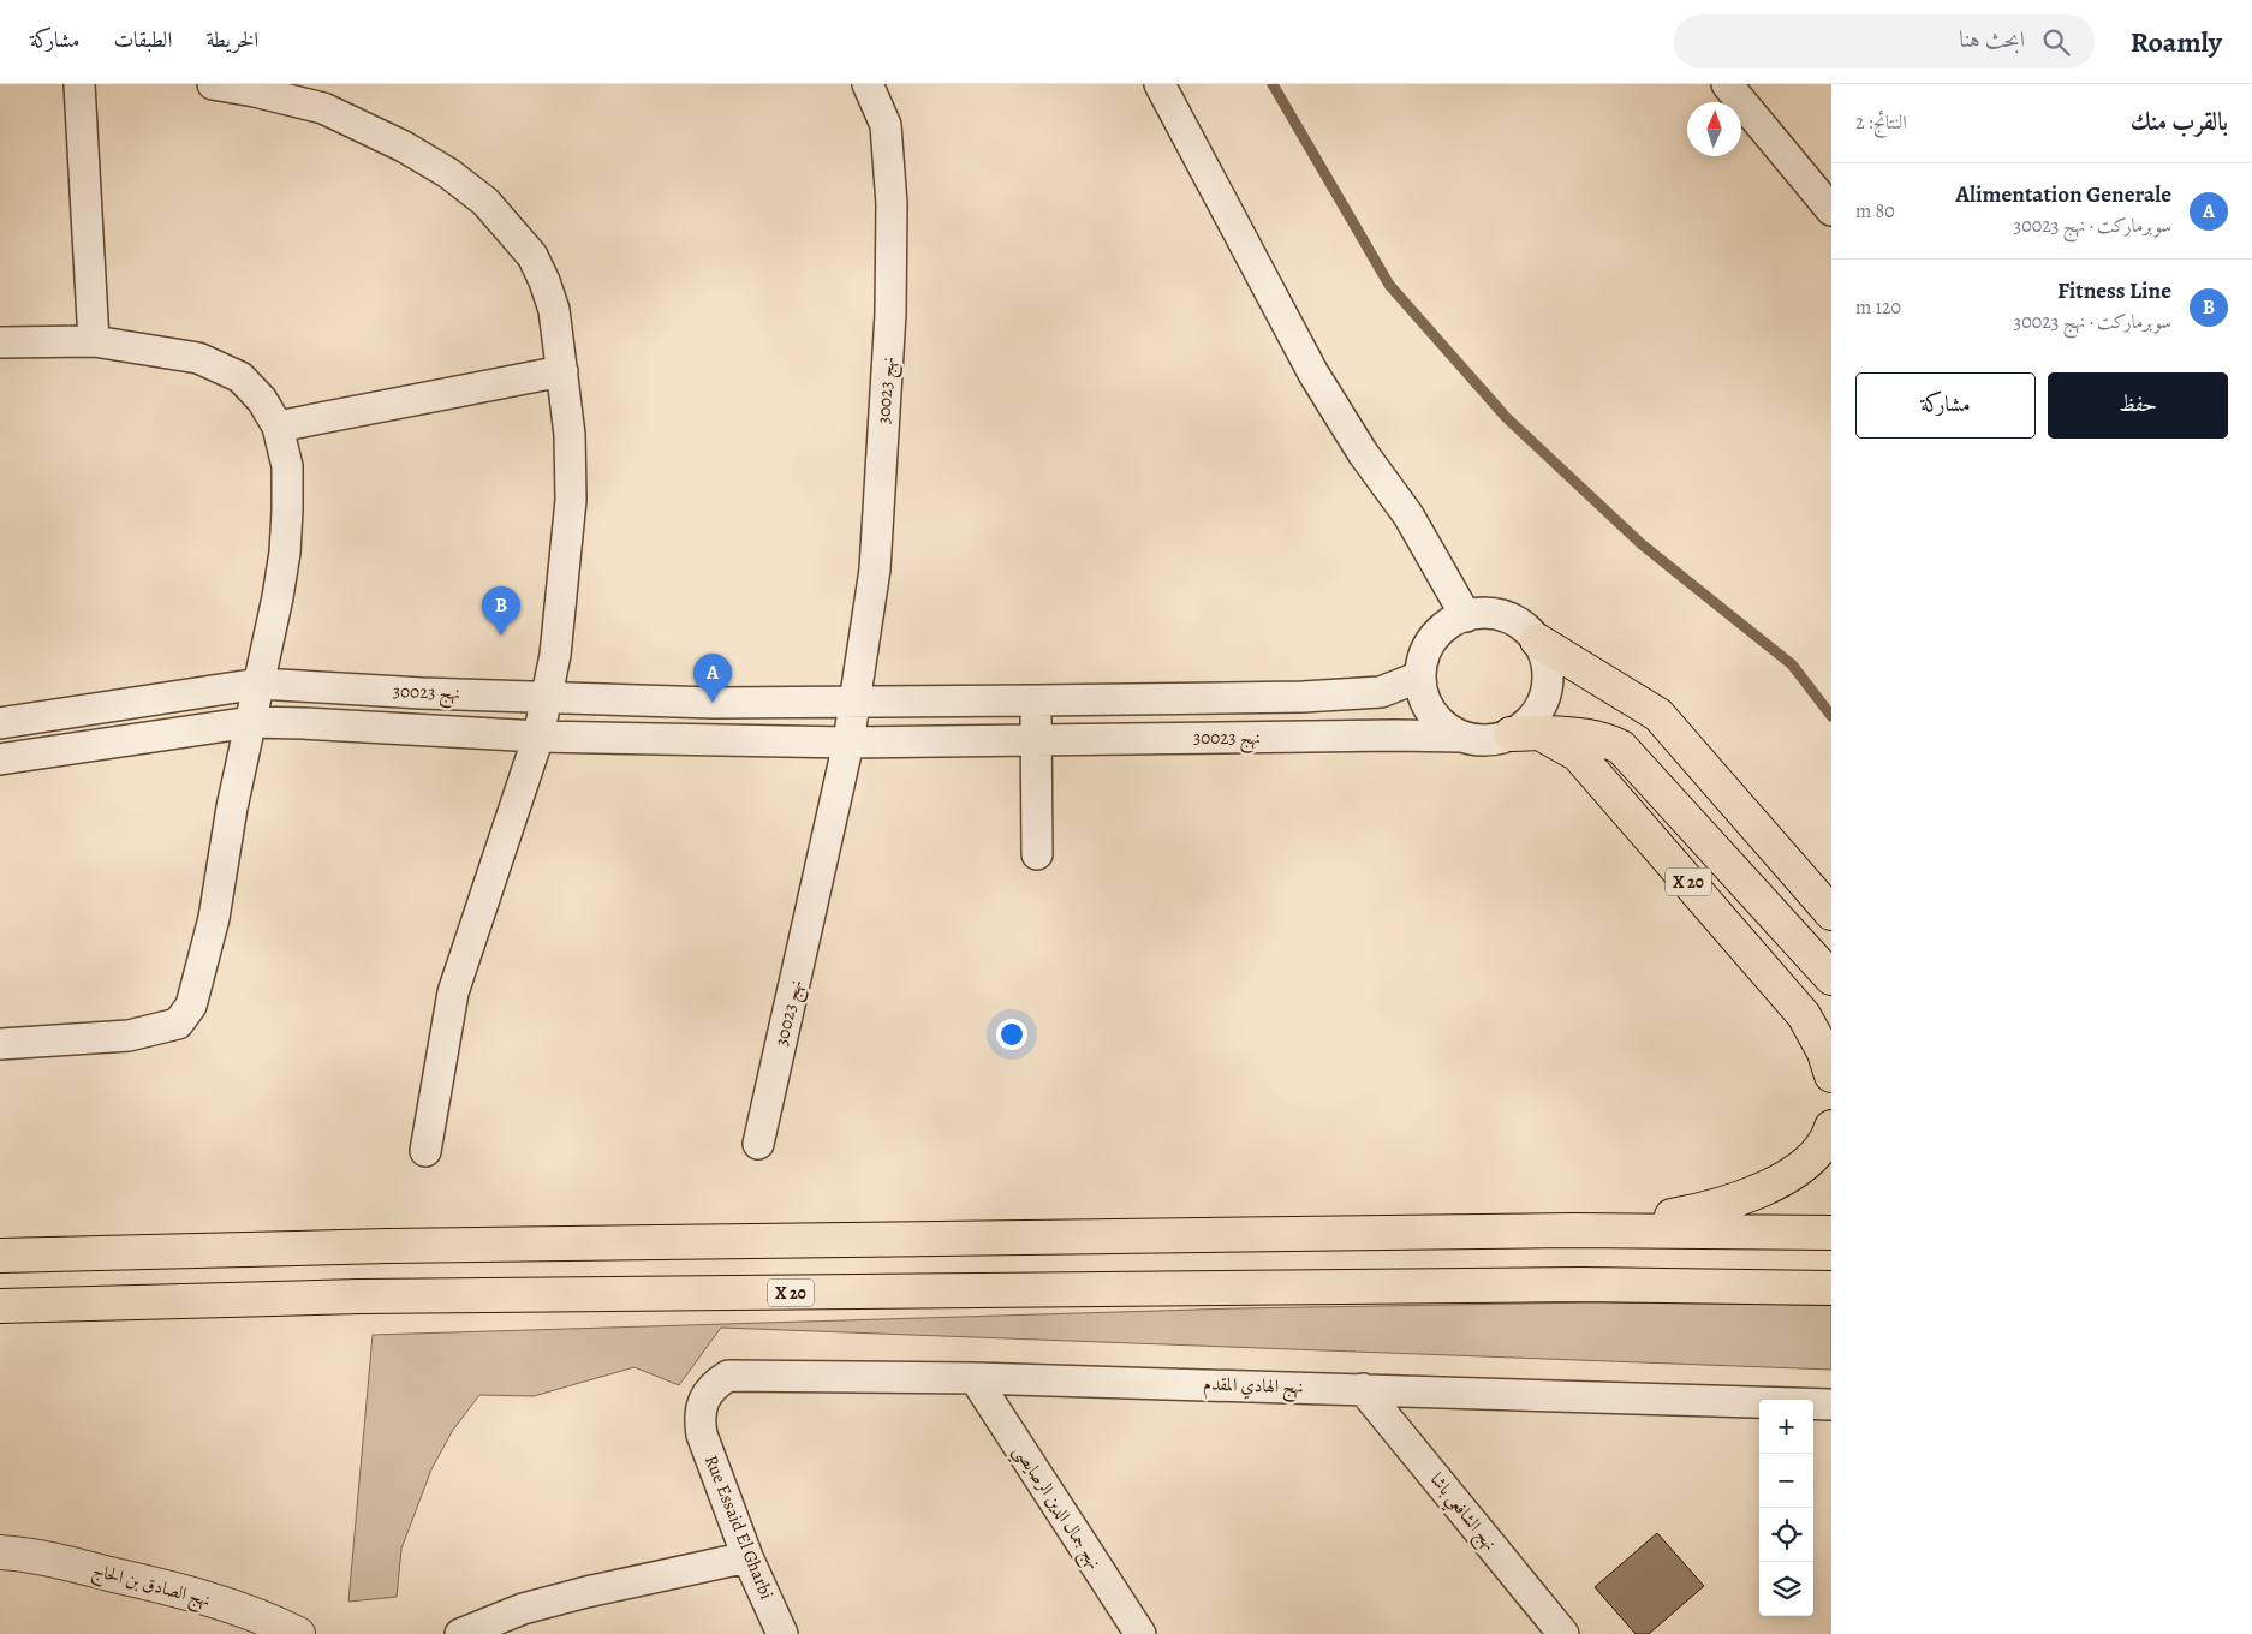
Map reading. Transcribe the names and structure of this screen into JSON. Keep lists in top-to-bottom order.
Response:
{
  "streets": {
    "highway": ["X 20"],
    "street": [
      "نهج 30023",
      "نهج الهادي المقدم",
      "نهج جمال الدين الرصايصي",
      "نهج الشافعي باشا",
      "Rue Essaid El Gharbi",
      "نهج الصادق بن الحاج"
    ]
  },
  "crossings": [
    ["نهج 30023", "X 20"],
    ["نهج الهادي المقدم", "نهج جمال الدين الرصايصي"],
    ["نهج الهادي المقدم", "نهج الشافعي باشا"],
    ["نهج الهادي المقدم", "Rue Essaid El Gharbi"]
  ],
  "north": "top",
  "page": {
    "header": "Roamly",
    "search": "ابحث هنا",
    "nav": ["الخريطة", "الطبقات", "مشاركة"],
    "heading": ["بالقرب منك", "النتائج: 2"],
    "list": [
      {
        "mark": "A",
        "name": "Alimentation Generale",
        "note": "سوبرماركت · نهج 30023",
        "value": "80 m"
      },
      {
        "mark": "B",
        "name": "Fitness Line",
        "note": "سوبرماركت · نهج 30023",
        "value": "120 m"
      }
    ],
    "buttons": ["حفظ", "مشاركة"],
    "pins": ["B", "A"],
    "map_buttons": ["+", "−"]
  }
}
